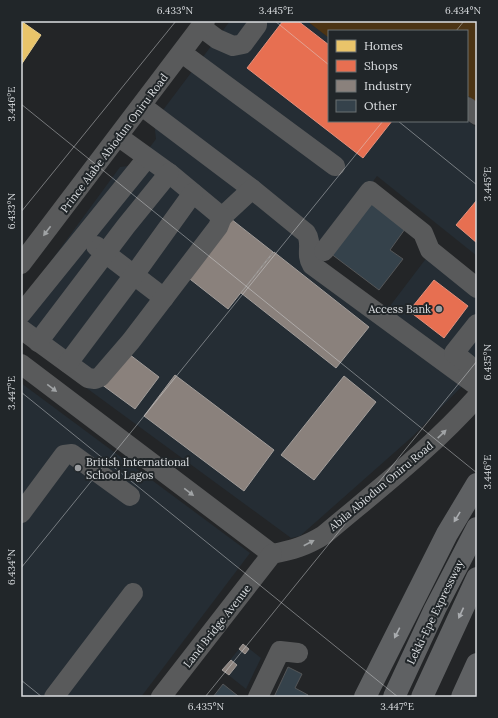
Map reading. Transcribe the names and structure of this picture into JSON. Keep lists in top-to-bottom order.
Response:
{
  "streets": {
    "highway": ["Lekki-Epe Expressway"],
    "street": ["Prince Alabe Abiodun Oniru Road", "Abila Abiodun Oniru Road", "Land Bridge Avenue"]
  },
  "crossings": [
    ["Abila Abiodun Oniru Road", "Land Bridge Avenue"]
  ],
  "one_way": ["Abila Abiodun Oniru Road"],
  "places": ["Access Bank", "British International School Lagos"],
  "legend": [
    "Homes",
    "Shops",
    "Industry",
    "Other"
  ],
  "coordinates": [
    "6.433°N",
    "3.445°E",
    "6.434°N",
    "3.446°E",
    "6.435°N",
    "3.447°E"
  ]
}
